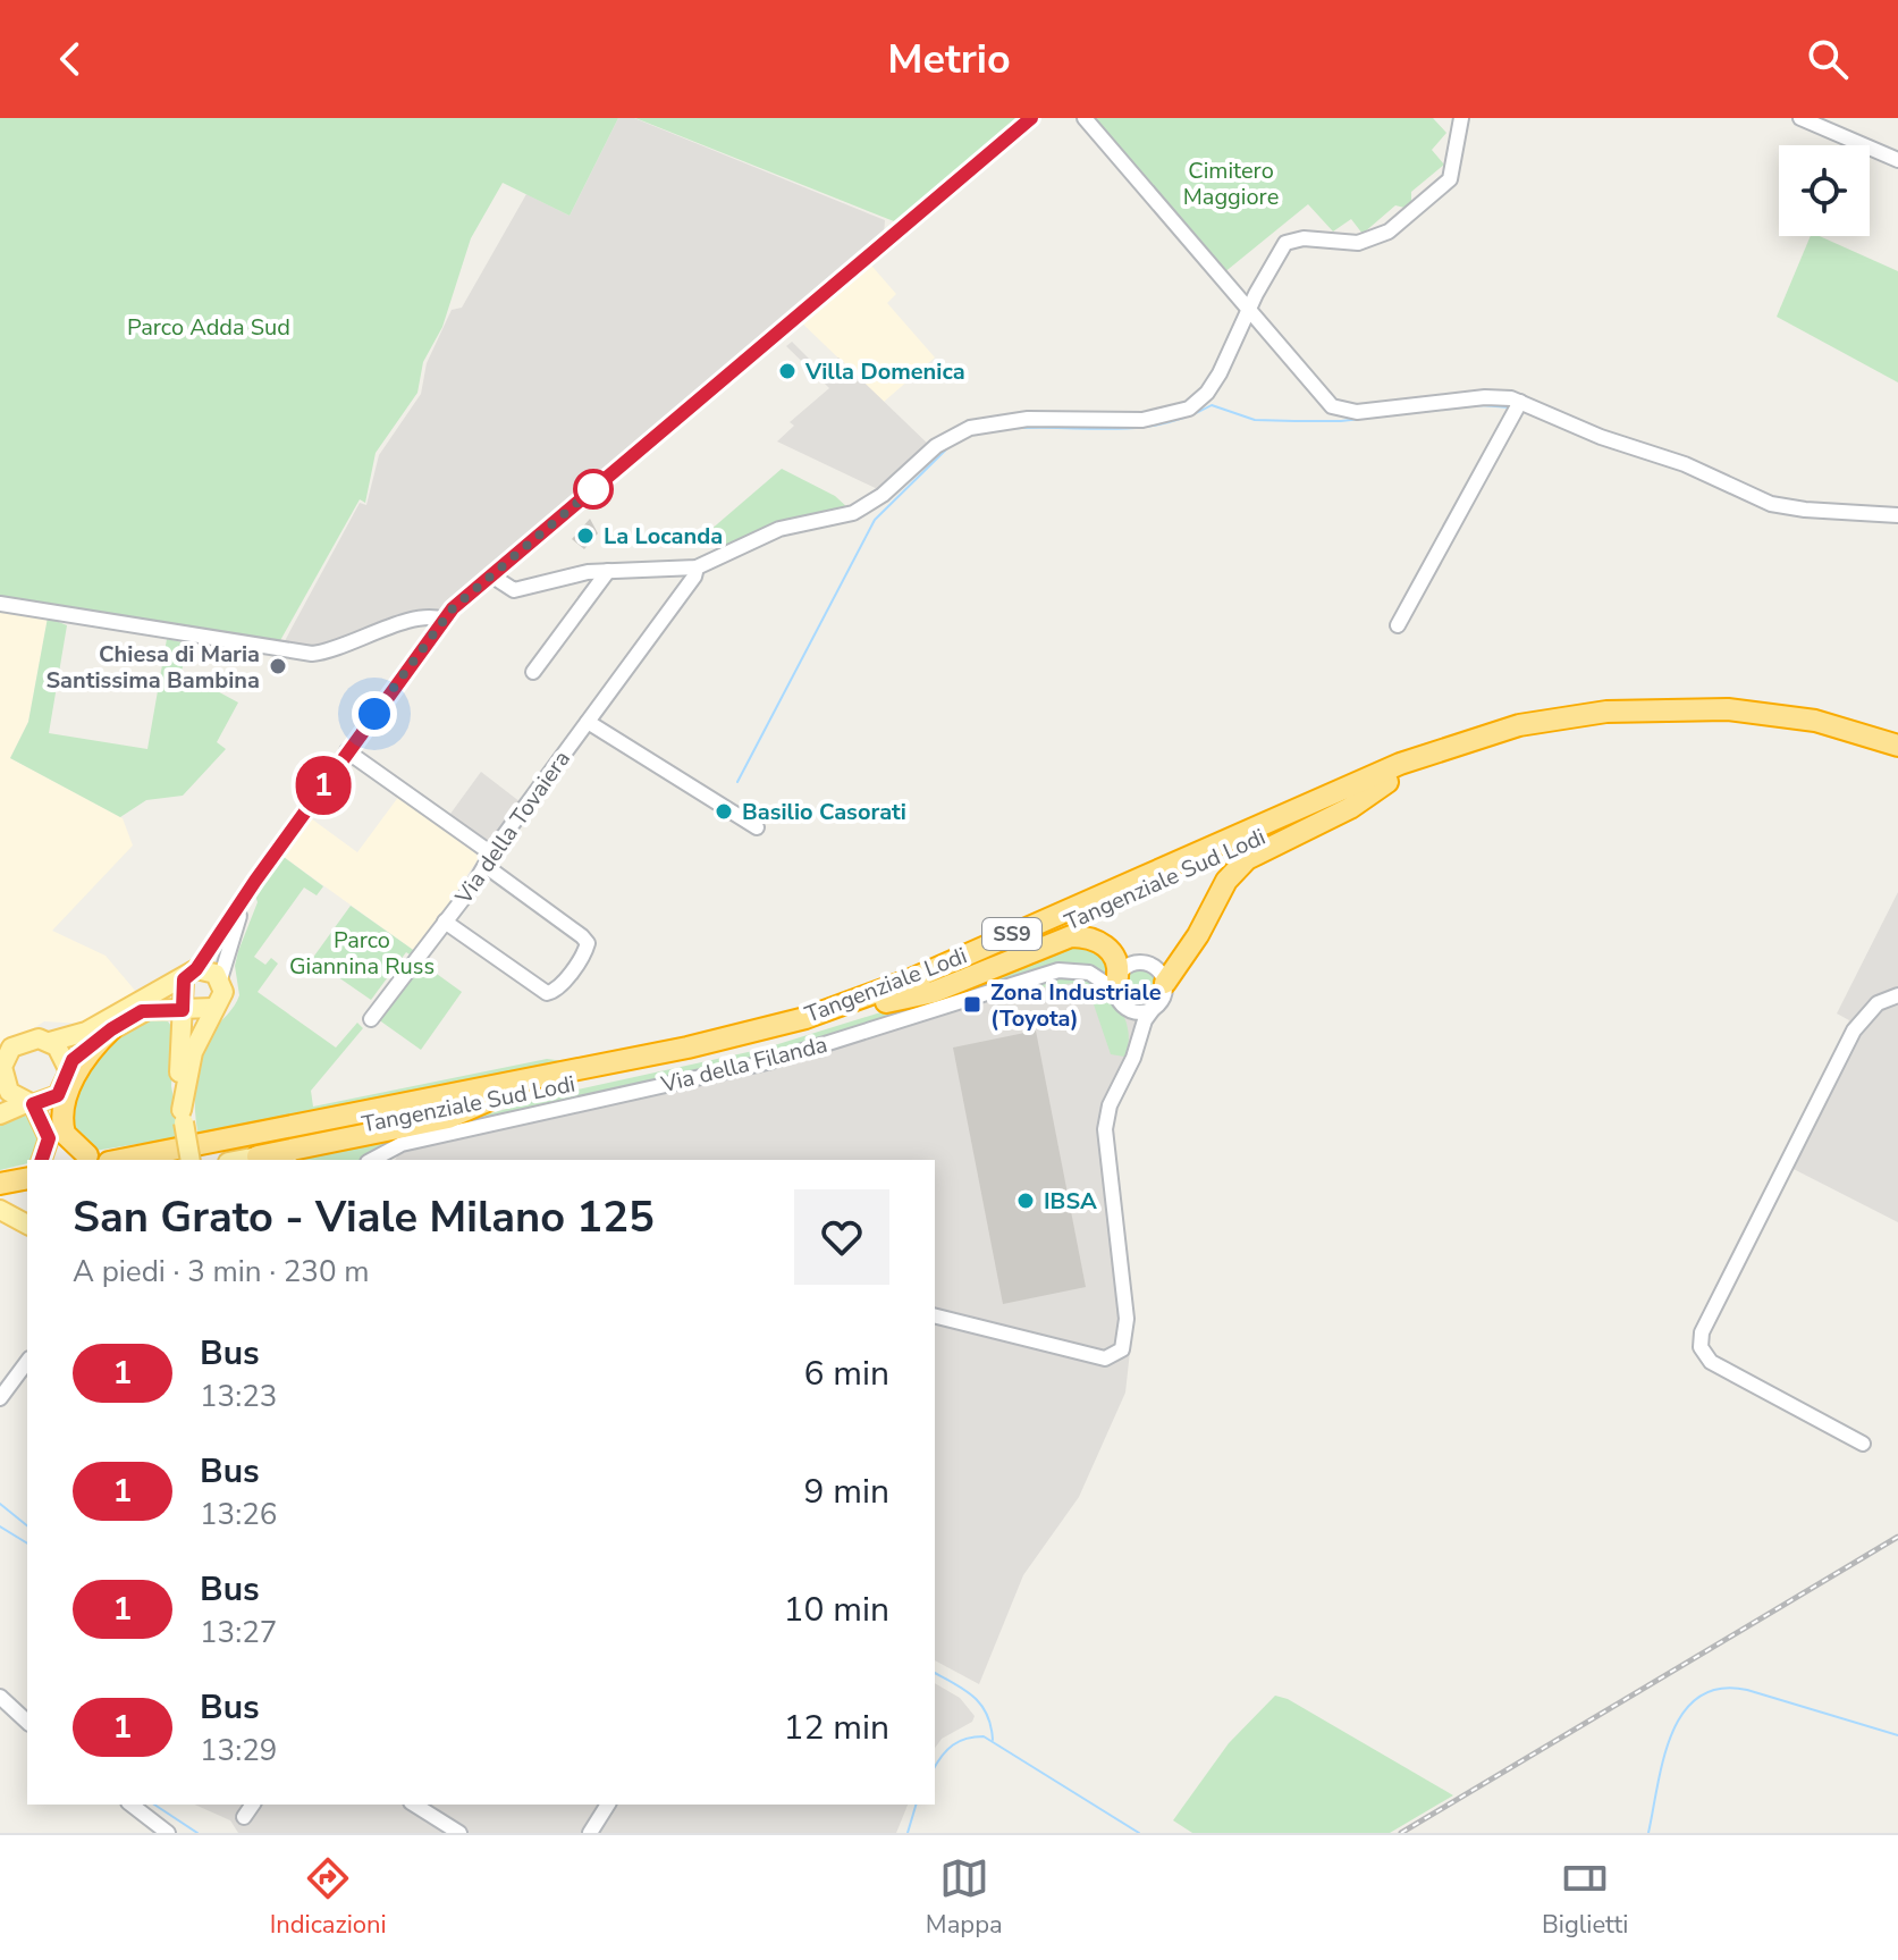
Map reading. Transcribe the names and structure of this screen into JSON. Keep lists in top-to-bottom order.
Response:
{
  "streets": {
    "highway": ["Tangenziale Sud Lodi", "SS9", "Tangenziale Lodi"],
    "street": ["Via della Tovaiera", "Via della Filanda"]
  },
  "parks": ["Cimitero Maggiore", "Parco Adda Sud", "Parco Giannina Russ"],
  "places": {
    "other": [
      "Villa Domenica",
      "La Locanda",
      "Chiesa di Maria Santissima Bambina",
      "Basilio Casorati",
      "IBSA"
    ],
    "transit": ["Zona Industriale (Toyota)"]
  },
  "lines": ["bus line 1"],
  "page": {
    "header": "Metrio",
    "on_map": "1",
    "heading": ["San Grato - Viale Milano 125", "A piedi · 3 min · 230 m"],
    "list": [
      {
        "mark": "1",
        "name": "Bus",
        "note": "13:23",
        "value": "6 min"
      },
      {
        "mark": "1",
        "name": "Bus",
        "note": "13:26",
        "value": "9 min"
      },
      {
        "mark": "1",
        "name": "Bus",
        "note": "13:27",
        "value": "10 min"
      },
      {
        "mark": "1",
        "name": "Bus",
        "note": "13:29",
        "value": "12 min"
      }
    ],
    "tabs": ["Indicazioni", "Mappa", "Biglietti"]
  }
}
